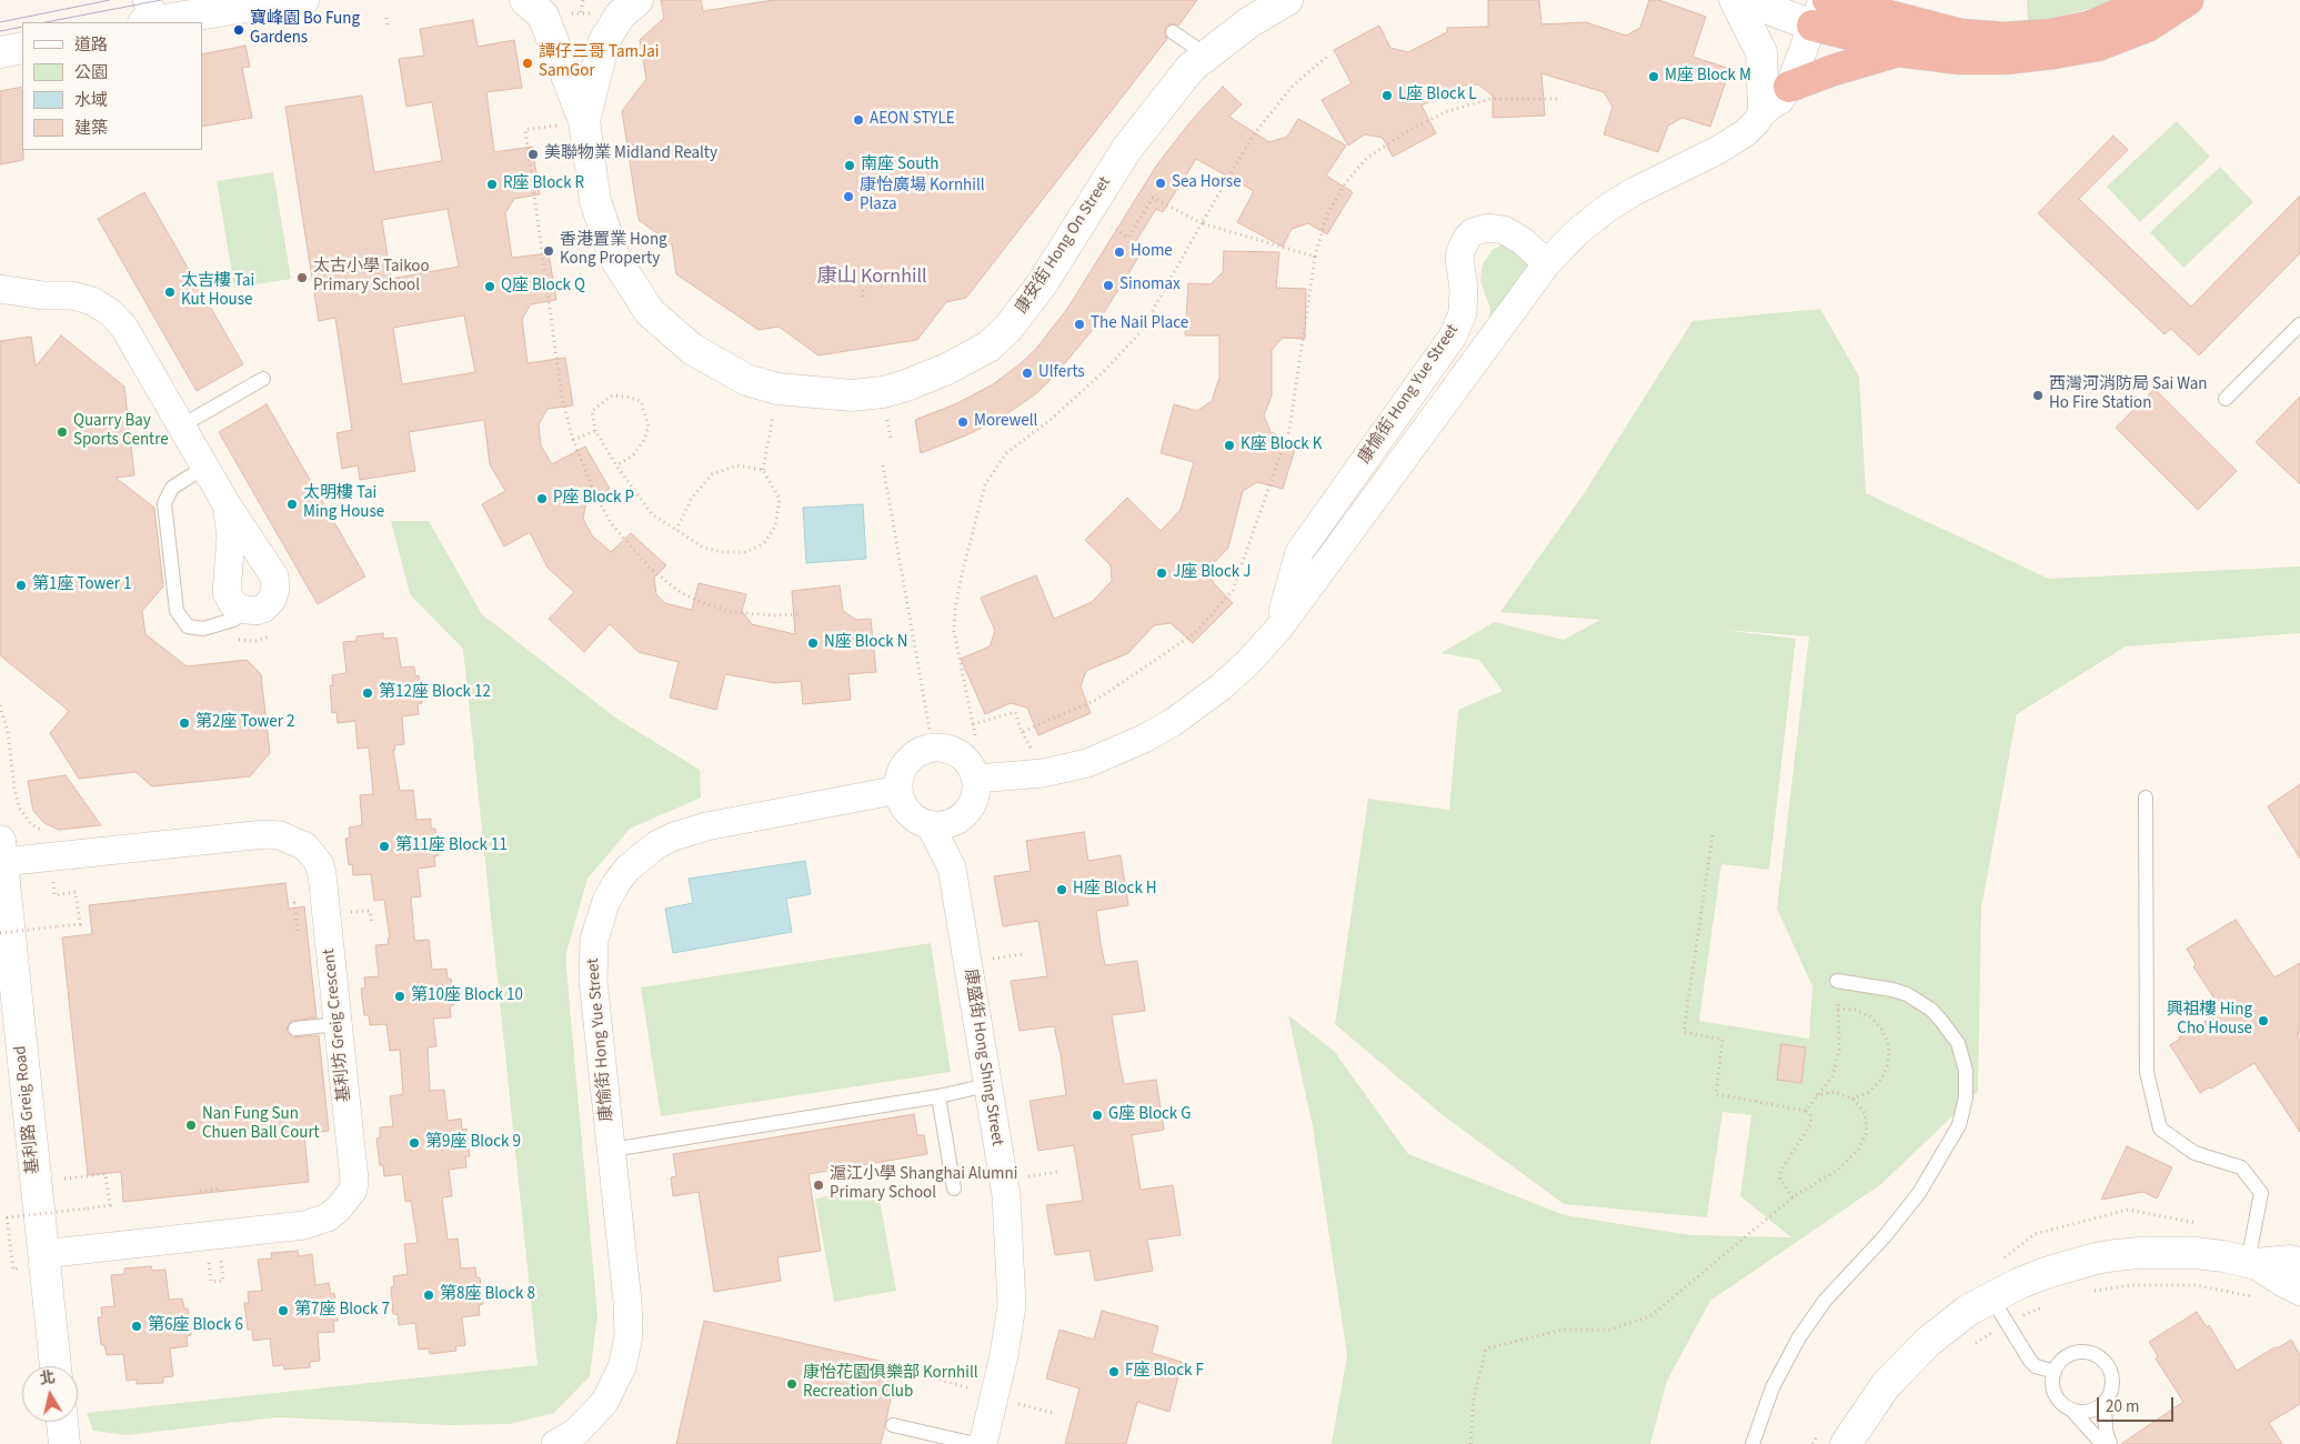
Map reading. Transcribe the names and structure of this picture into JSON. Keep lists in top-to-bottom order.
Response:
{
  "streets": {
    "street": [
      "康安街 Hong On Street",
      "康愉街 Hong Yue Street",
      "基利坊 Greig Crescent",
      "康盛街 Hong Shing Street",
      "基利路 Greig Road"
    ]
  },
  "crossings": [
    ["基利坊 Greig Crescent", "基利路 Greig Road"]
  ],
  "districts": ["康山 Kornhill"],
  "places": [
    "寶峰園 Bo Fung Gardens",
    "譚仔三哥 TamJai SamGor",
    "M座 Block M",
    "L座 Block L",
    "AEON STYLE",
    "美聯物業 Midland Realty",
    "南座 South",
    "Sea Horse",
    "R座 Block R",
    "康怡廣場 Kornhill Plaza",
    "香港置業 Hong Kong Property",
    "Home",
    "太古小學 Taikoo Primary School",
    "Sinomax",
    "Q座 Block Q",
    "太吉樓 Tai Kut House",
    "The Nail Place",
    "Ulferts",
    "西灣河消防局 Sai Wan Ho Fire Station",
    "Morewell",
    "Quarry Bay Sports Centre",
    "K座 Block K",
    "P座 Block P",
    "太明樓 Tai Ming House",
    "J座 Block J",
    "第1座 Tower 1",
    "N座 Block N",
    "第12座 Block 12",
    "第2座 Tower 2",
    "第11座 Block 11",
    "H座 Block H",
    "第10座 Block 10",
    "興祖樓 Hing Cho House",
    "G座 Block G",
    "Nan Fung Sun Chuen Ball Court",
    "第9座 Block 9",
    "滬江小學 Shanghai Alumni Primary School",
    "第8座 Block 8",
    "第7座 Block 7",
    "第6座 Block 6",
    "F座 Block F",
    "康怡花園俱樂部 Kornhill Recreation Club"
  ],
  "legend": [
    "道路",
    "公園",
    "水域",
    "建築"
  ],
  "scale_bar": "20 m",
  "north": "top"
}
